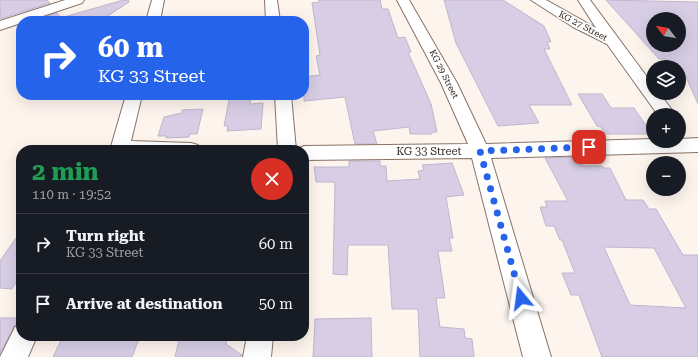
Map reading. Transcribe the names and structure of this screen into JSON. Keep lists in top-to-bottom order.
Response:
{
  "streets": {
    "street": ["KG 27 Street", "KG 29 Street", "KG 33 Street"]
  },
  "crossings": [
    ["KG 29 Street", "KG 33 Street"]
  ],
  "north": "top left",
  "page": {
    "map_buttons": ["+", "−"],
    "turn": ["60 m", "KG 33 Street"],
    "heading": ["2 min", "110 m · 19:52"],
    "list": [
      {
        "name": "Turn right",
        "note": "KG 33 Street",
        "value": "60 m"
      },
      {
        "name": "Arrive at destination",
        "value": "50 m"
      }
    ]
  }
}
